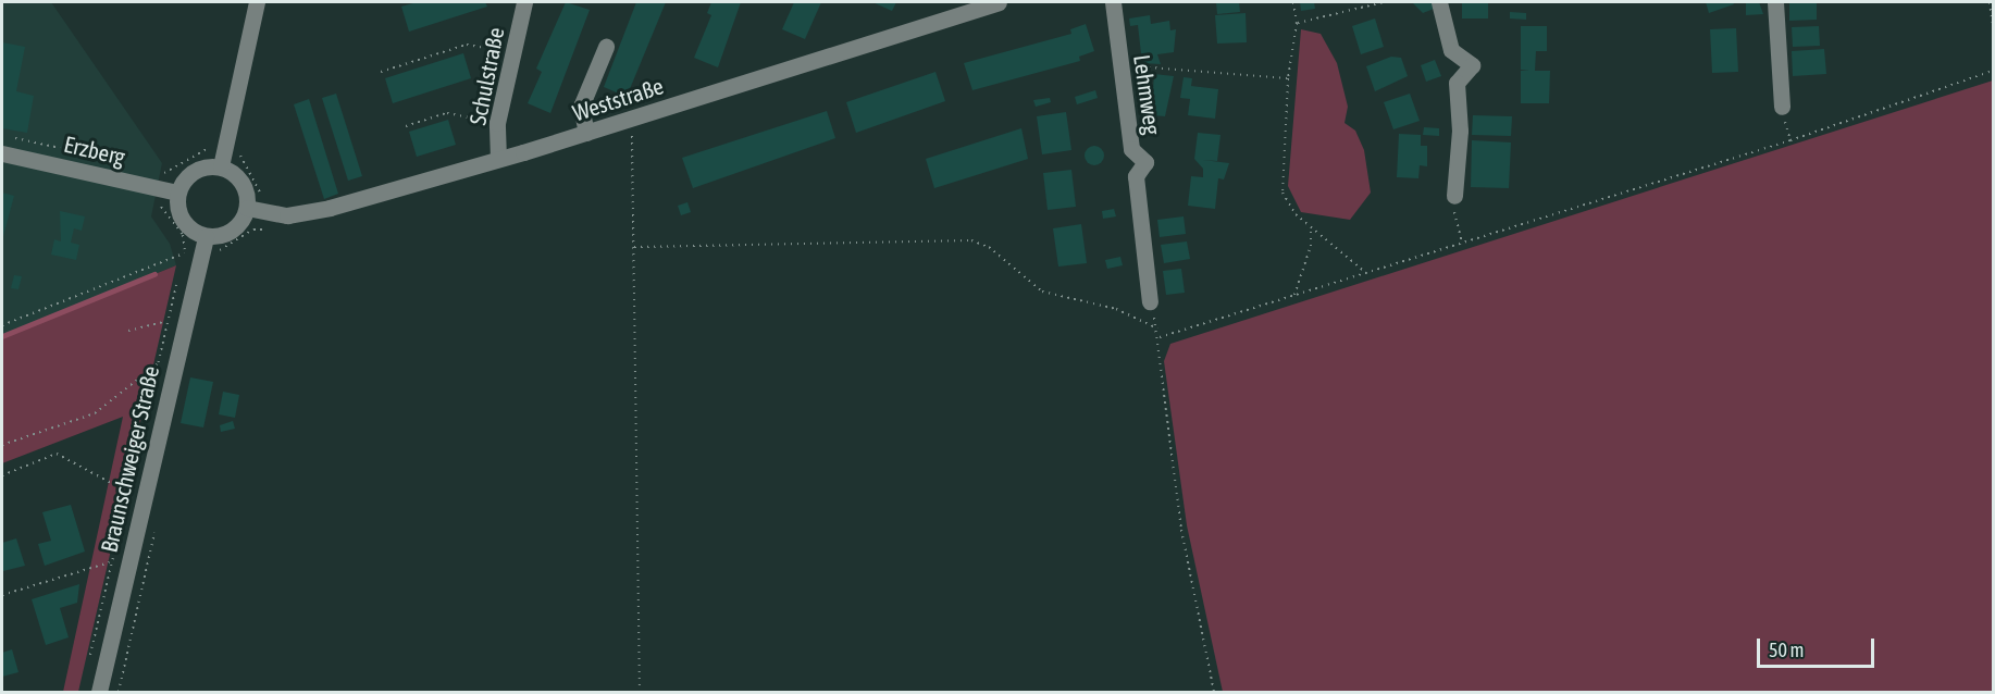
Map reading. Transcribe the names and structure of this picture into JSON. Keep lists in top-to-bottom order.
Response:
{
  "streets": {
    "street": [
      "Schulstraße",
      "Lehmweg",
      "Weststraße",
      "Erzberg",
      "Braunschweiger Straße"
    ]
  },
  "crossings": [
    ["Schulstraße", "Weststraße"],
    ["Weststraße", "Erzberg"],
    ["Weststraße", "Braunschweiger Straße"],
    ["Erzberg", "Braunschweiger Straße"]
  ],
  "scale_bar": "50 m"
}
